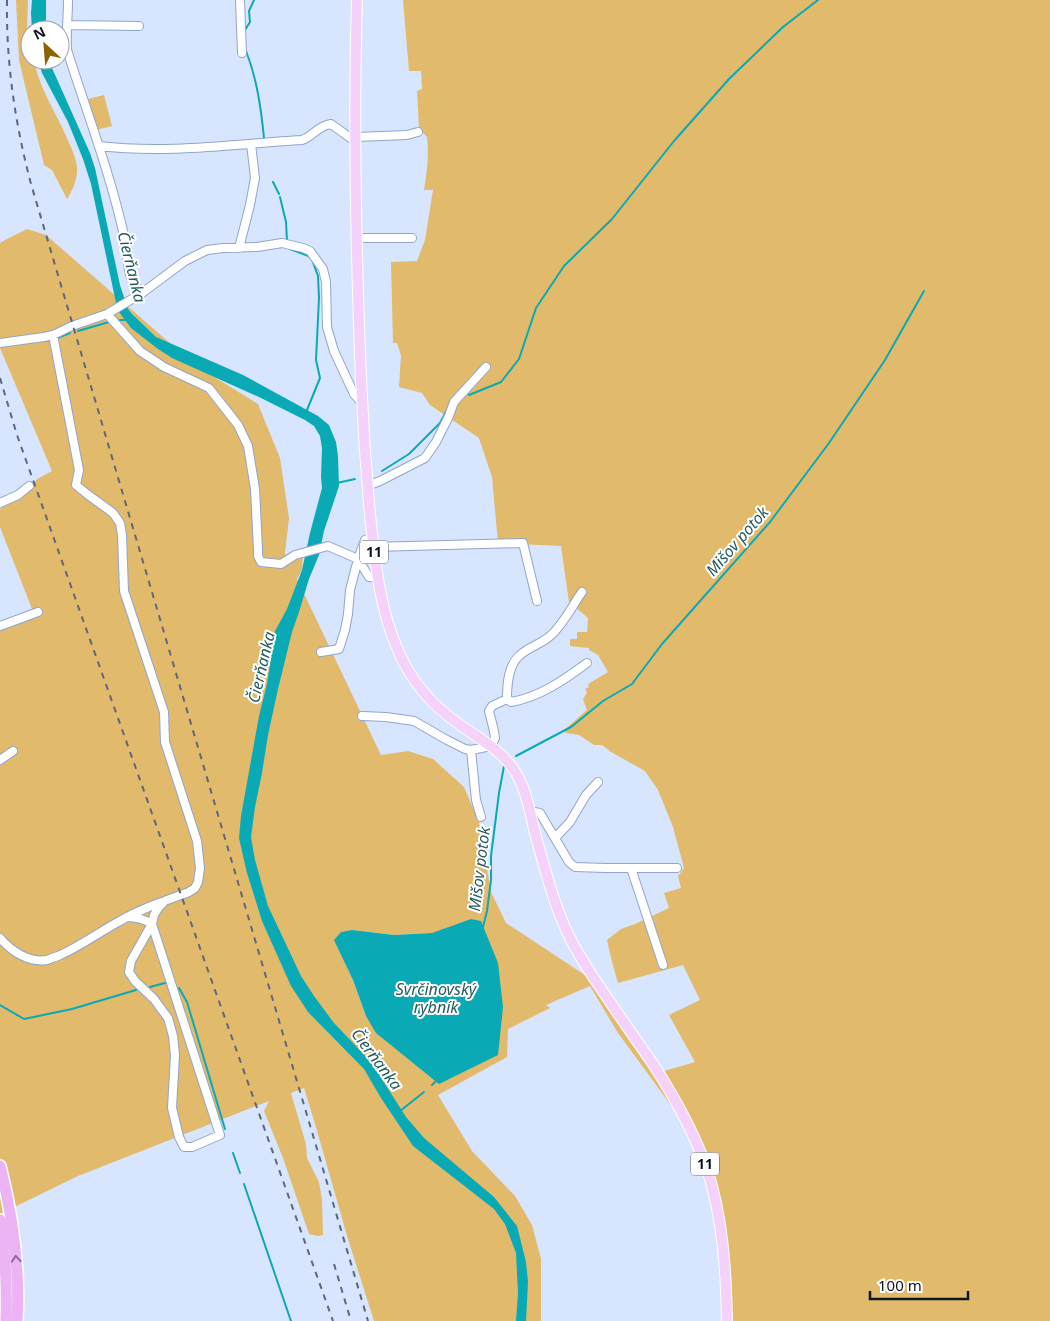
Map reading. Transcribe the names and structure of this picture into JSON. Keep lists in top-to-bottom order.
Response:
{
  "streets": {
    "main road": ["11"]
  },
  "water": ["Čierňanka", "Mišov potok", "Svrčinovský rybník"],
  "scale_bar": "100 m",
  "north": "top left"
}
